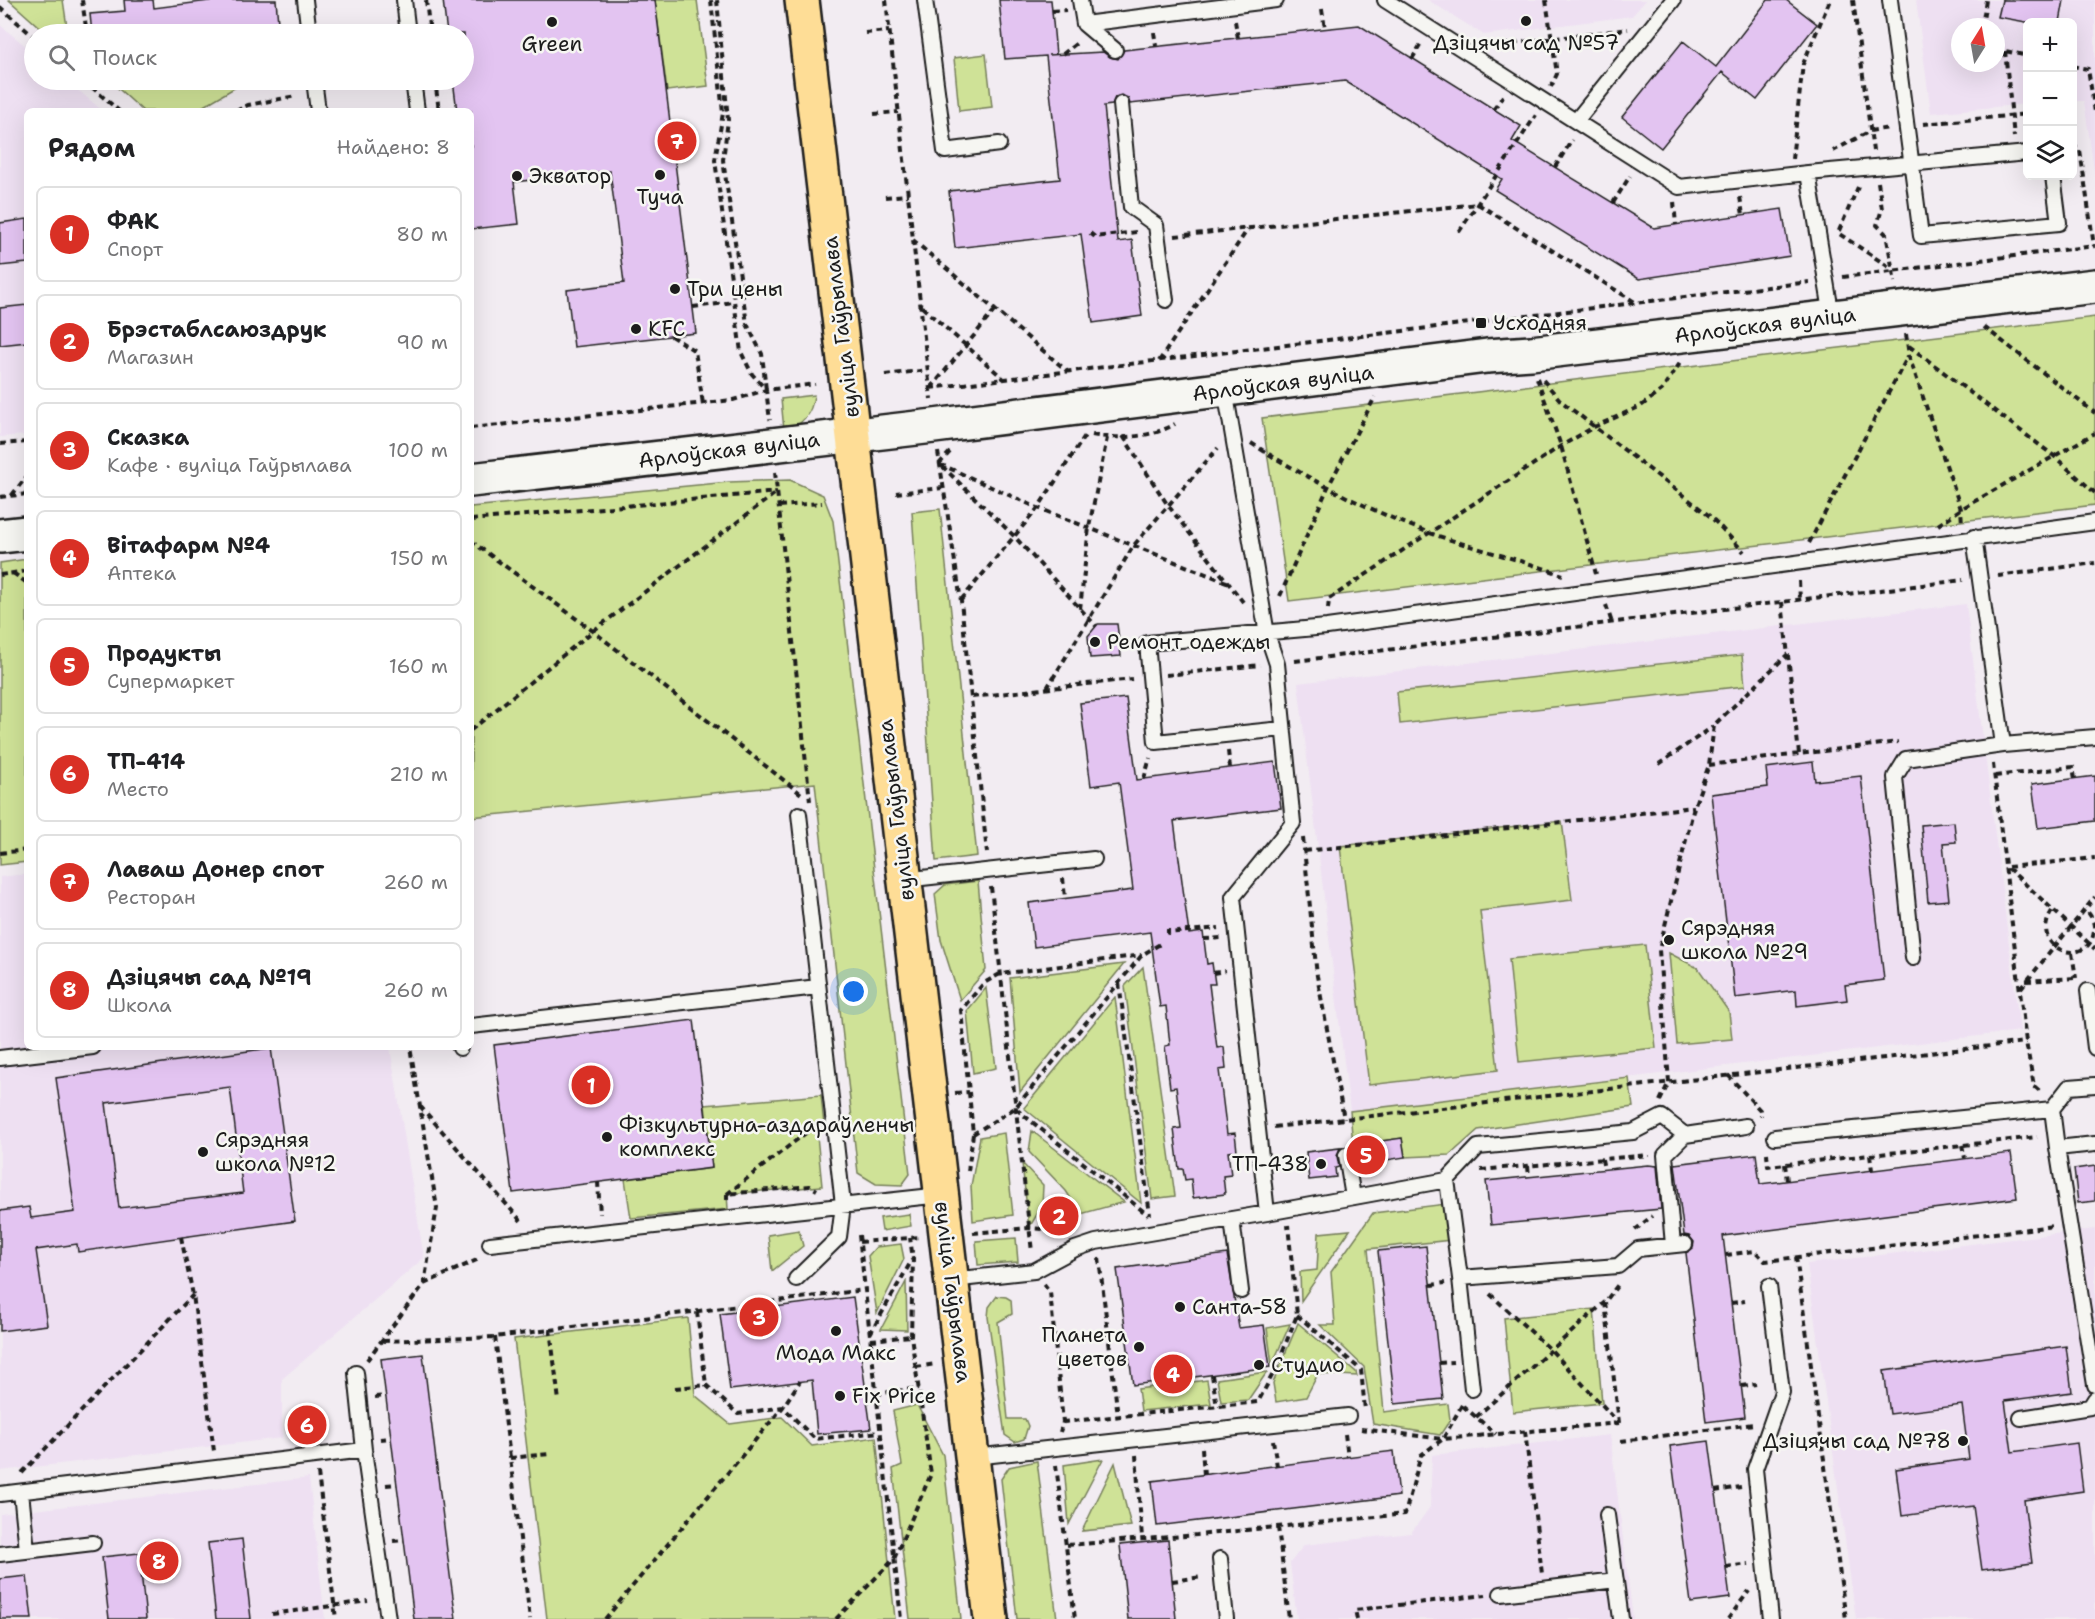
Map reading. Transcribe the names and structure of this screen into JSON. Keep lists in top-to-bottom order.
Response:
{
  "streets": {
    "main road": ["вуліца Гаўрылава"],
    "street": ["Арлоўская вуліца"]
  },
  "crossings": [
    ["Арлоўская вуліца", "вуліца Гаўрылава"]
  ],
  "places": {
    "other": [
      "Дзіцячы сад №57",
      "Green",
      "Туча",
      "Экватор",
      "Три цены",
      "KFC",
      "Ремонт одежды",
      "Сярэдняя школа №29",
      "Фізкультурна-аздараўленчы комплекс",
      "Сярэдняя школа №12",
      "ТП-438",
      "Санта-58",
      "Мода Макс",
      "Планета цветов",
      "Студио",
      "Fix Price",
      "Дзіцячы сад №78"
    ],
    "transit": ["Усходняя"]
  },
  "north": "top",
  "page": {
    "map_buttons": ["+", "−"],
    "search": "Поиск",
    "heading": ["Рядом", "Найдено: 8"],
    "pins": [
      "7",
      "1",
      "5",
      "2",
      "3",
      "4",
      "6",
      "8"
    ],
    "list": [
      {
        "mark": "1",
        "name": "ФАК",
        "note": "Спорт",
        "value": "80 m"
      },
      {
        "mark": "2",
        "name": "Брэстаблсаюздрук",
        "note": "Магазин",
        "value": "90 m"
      },
      {
        "mark": "3",
        "name": "Сказка",
        "note": "Кафе · вуліца Гаўрылава",
        "value": "100 m"
      },
      {
        "mark": "4",
        "name": "Вітафарм №4",
        "note": "Аптека",
        "value": "150 m"
      },
      {
        "mark": "5",
        "name": "Продукты",
        "note": "Супермаркет",
        "value": "160 m"
      },
      {
        "mark": "6",
        "name": "ТП-414",
        "note": "Место",
        "value": "210 m"
      },
      {
        "mark": "7",
        "name": "Лаваш Донер спот",
        "note": "Ресторан",
        "value": "260 m"
      },
      {
        "mark": "8",
        "name": "Дзіцячы сад №19",
        "note": "Школа",
        "value": "260 m"
      }
    ]
  }
}
